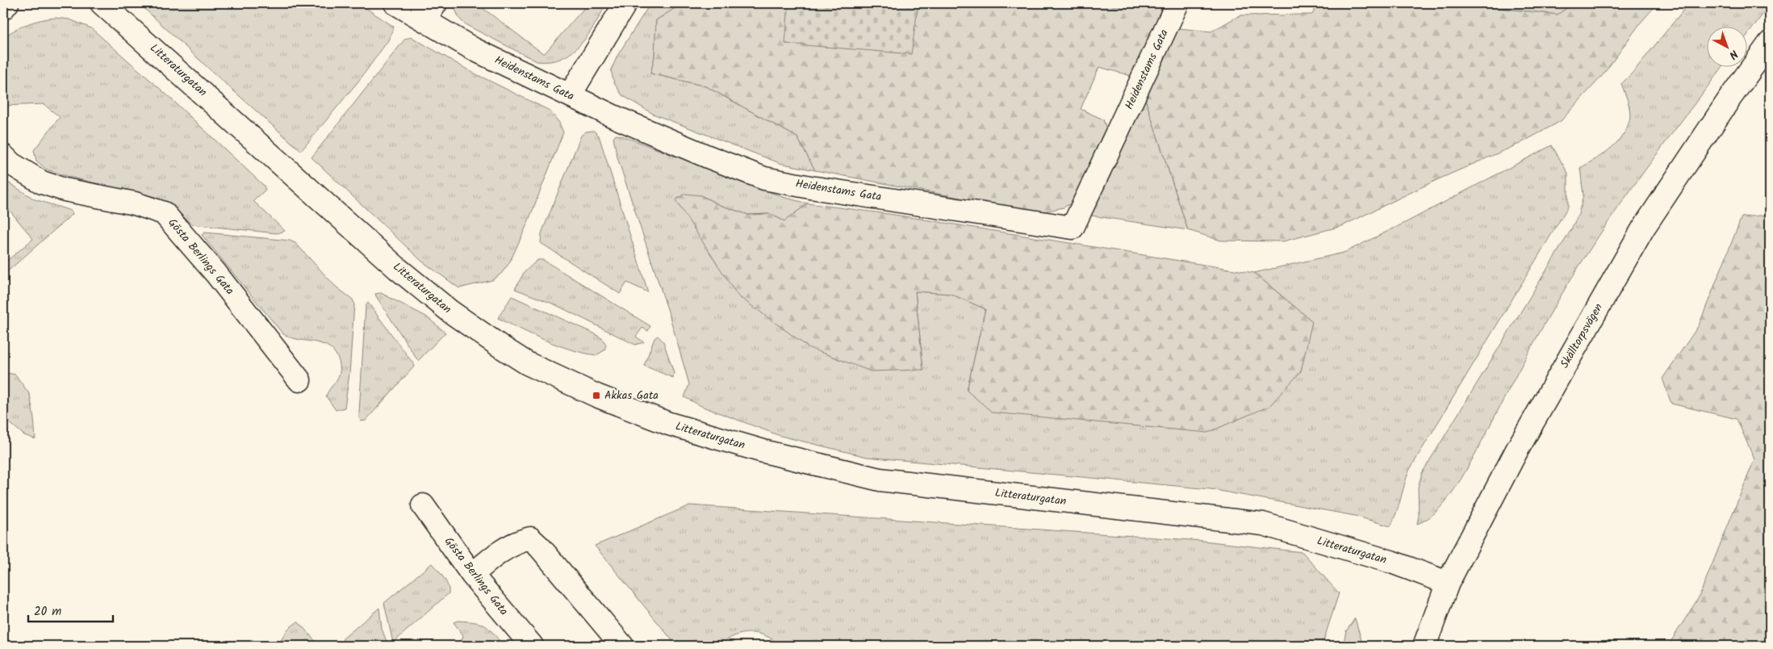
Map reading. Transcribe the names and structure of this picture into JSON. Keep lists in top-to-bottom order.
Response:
{
  "streets": {
    "street": [
      "Heidenstams Gata",
      "Litteraturgatan",
      "Gösta Berlings Gata",
      "Skälltorpsvägen"
    ]
  },
  "crossings": [
    ["Litteraturgatan", "Skälltorpsvägen"]
  ],
  "places": {
    "transit": ["Akkas Gata"]
  },
  "scale_bar": "20 m",
  "north": "bottom right"
}
